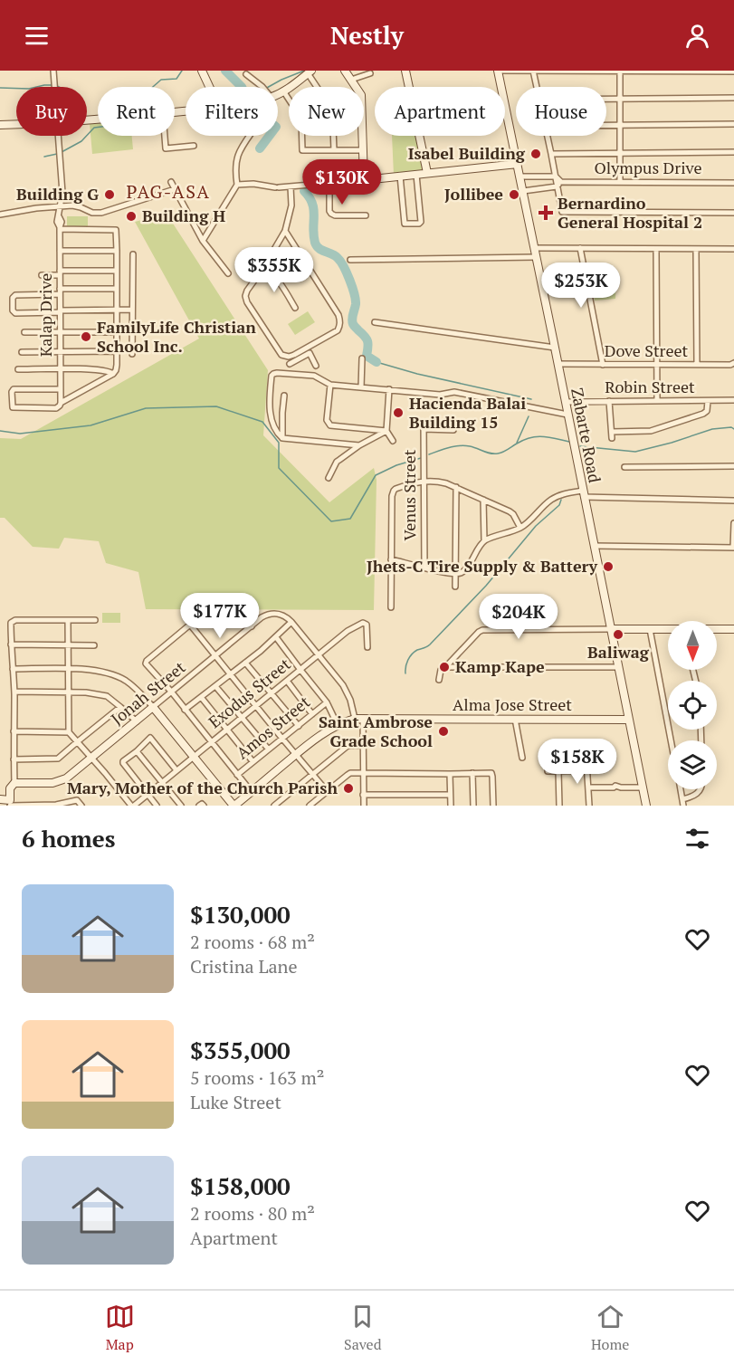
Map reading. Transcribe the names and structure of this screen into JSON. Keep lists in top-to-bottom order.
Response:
{
  "streets": {
    "street": [
      "Olympus Drive",
      "Kalap Drive",
      "Dove Street",
      "Robin Street",
      "Zabarte Road",
      "Venus Street",
      "Jonah Street",
      "Exodus Street",
      "Alma Jose Street",
      "Amos Street"
    ]
  },
  "crossings": [
    ["Dove Street", "Zabarte Road"],
    ["Robin Street", "Zabarte Road"],
    ["Zabarte Road", "Alma Jose Street"]
  ],
  "districts": ["PAG-ASA"],
  "places": {
    "other": [
      "Isabel Building",
      "Building G",
      "Jollibee",
      "Building H",
      "FamilyLife Christian School Inc.",
      "Hacienda Balai Building 15",
      "Jhets-C Tire Supply & Battery",
      "Baliwag",
      "Kamp Kape",
      "Saint Ambrose Grade School",
      "Mary, Mother of the Church Parish"
    ],
    "health": ["Bernardino General Hospital 2"]
  },
  "north": "bottom",
  "page": {
    "header": "Nestly",
    "chip": [
      "Buy",
      "Rent",
      "Filters",
      "New",
      "Apartment",
      "House"
    ],
    "price": [
      "$130K",
      "$355K",
      "$253K",
      "$177K",
      "$204K",
      "$158K"
    ],
    "heading": "6 homes",
    "list": [
      {
        "name": "$130,000",
        "note": "2 rooms · 68 m² · Cristina Lane"
      },
      {
        "name": "$355,000",
        "note": "5 rooms · 163 m² · Luke Street"
      },
      {
        "name": "$158,000",
        "note": "2 rooms · 80 m² · Apartment"
      }
    ],
    "tabs": ["Map", "Saved", "Home"]
  }
}
